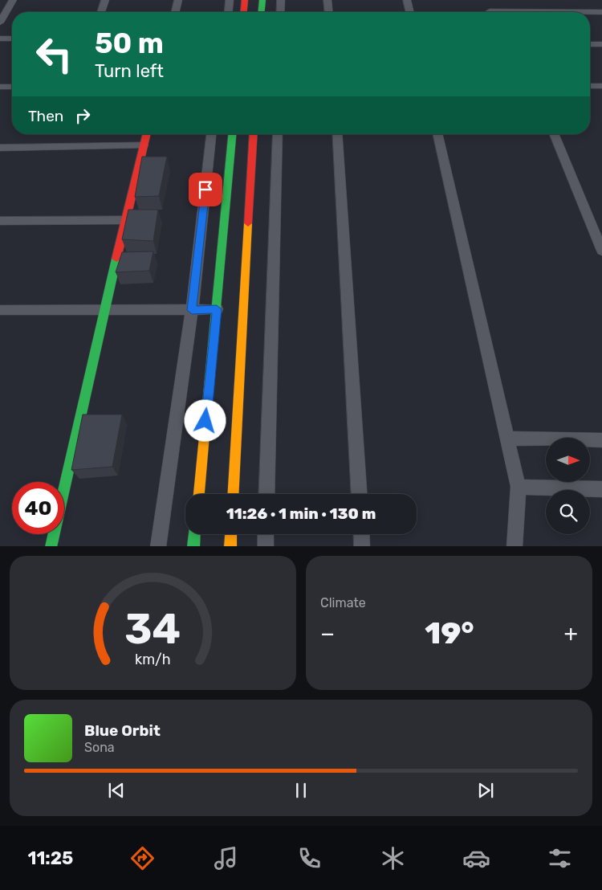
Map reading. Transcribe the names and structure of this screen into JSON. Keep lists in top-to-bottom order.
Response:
{
  "north": "right",
  "page": {
    "turn": ["50 m", "Turn left"],
    "then": "Then",
    "limit": "40",
    "trip": "11:26 · 1 min · 130 m",
    "tile": "Climate",
    "heat": ["−", "19°", "+"],
    "song": ["Blue Orbit", "Sona"],
    "tabs": "11:25",
    "gauge": ["34", "km/h"]
  }
}
